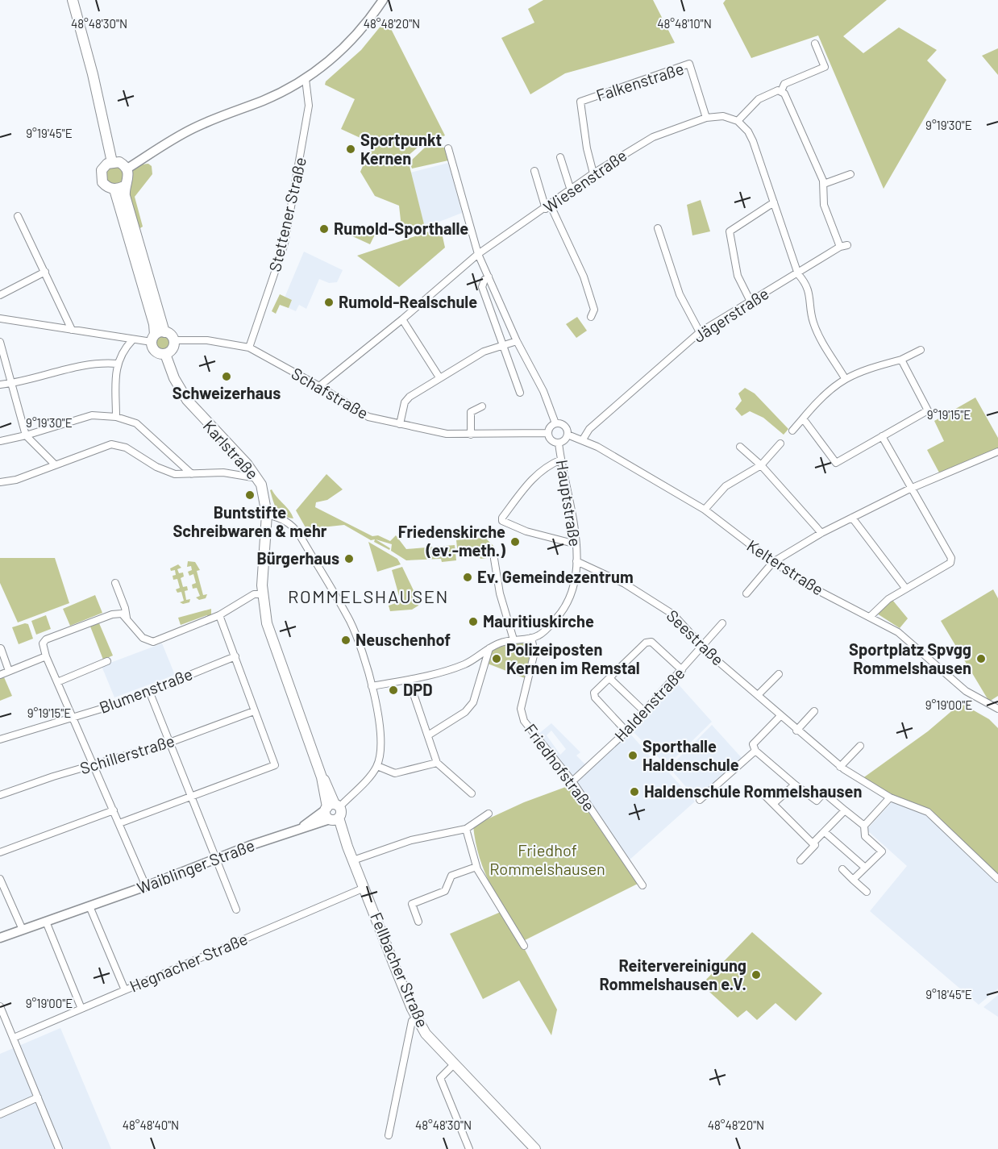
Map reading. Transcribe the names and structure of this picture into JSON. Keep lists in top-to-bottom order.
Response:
{
  "streets": {
    "main road": ["Karlstraße", "Fellbacher Straße"],
    "street": [
      "Falkenstraße",
      "Wiesenstraße",
      "Stettener Straße",
      "Jägerstraße",
      "Schafstraße",
      "Hauptstraße",
      "Kelterstraße",
      "Seestraße",
      "Blumenstraße",
      "Haldenstraße",
      "Schillerstraße",
      "Friedhofstraße",
      "Waiblinger Straße",
      "Hegnacher Straße"
    ]
  },
  "crossings": [
    ["Falkenstraße", "Wiesenstraße"],
    ["Wiesenstraße", "Schafstraße"],
    ["Stettener Straße", "Schafstraße"],
    ["Jägerstraße", "Kelterstraße"],
    ["Schafstraße", "Hauptstraße"],
    ["Schafstraße", "Kelterstraße"],
    ["Karlstraße", "Waiblinger Straße"],
    ["Karlstraße", "Fellbacher Straße"],
    ["Hauptstraße", "Kelterstraße"],
    ["Hauptstraße", "Seestraße"],
    ["Hauptstraße", "Friedhofstraße"],
    ["Seestraße", "Haldenstraße"],
    ["Haldenstraße", "Friedhofstraße"],
    ["Waiblinger Straße", "Fellbacher Straße"],
    ["Hegnacher Straße", "Fellbacher Straße"]
  ],
  "districts": ["ROMMELSHAUSEN"],
  "parks": ["Friedhof Rommelshausen"],
  "places": [
    "Sportpunkt Kernen",
    "Rumold-Sporthalle",
    "Rumold-Realschule",
    "Schweizerhaus",
    "Buntstifte Schreibwaren & mehr",
    "Friedenskirche (ev.-meth.)",
    "Bürgerhaus",
    "Ev. Gemeindezentrum",
    "Mauritiuskirche",
    "Neuschenhof",
    "Polizeiposten Kernen im Remstal",
    "Sportplatz Spvgg Rommelshausen",
    "DPD",
    "Sporthalle Haldenschule",
    "Haldenschule Rommelshausen",
    "Reitervereinigung Rommelshausen e.V."
  ],
  "coordinates": [
    "48°48'30\"N",
    "48°48'20\"N",
    "48°48'10\"N",
    "9°19'30\"E",
    "9°19'45\"E",
    "9°19'15\"E",
    "9°19'00\"E",
    "9°18'45\"E",
    "48°48'40\"N"
  ]
}
